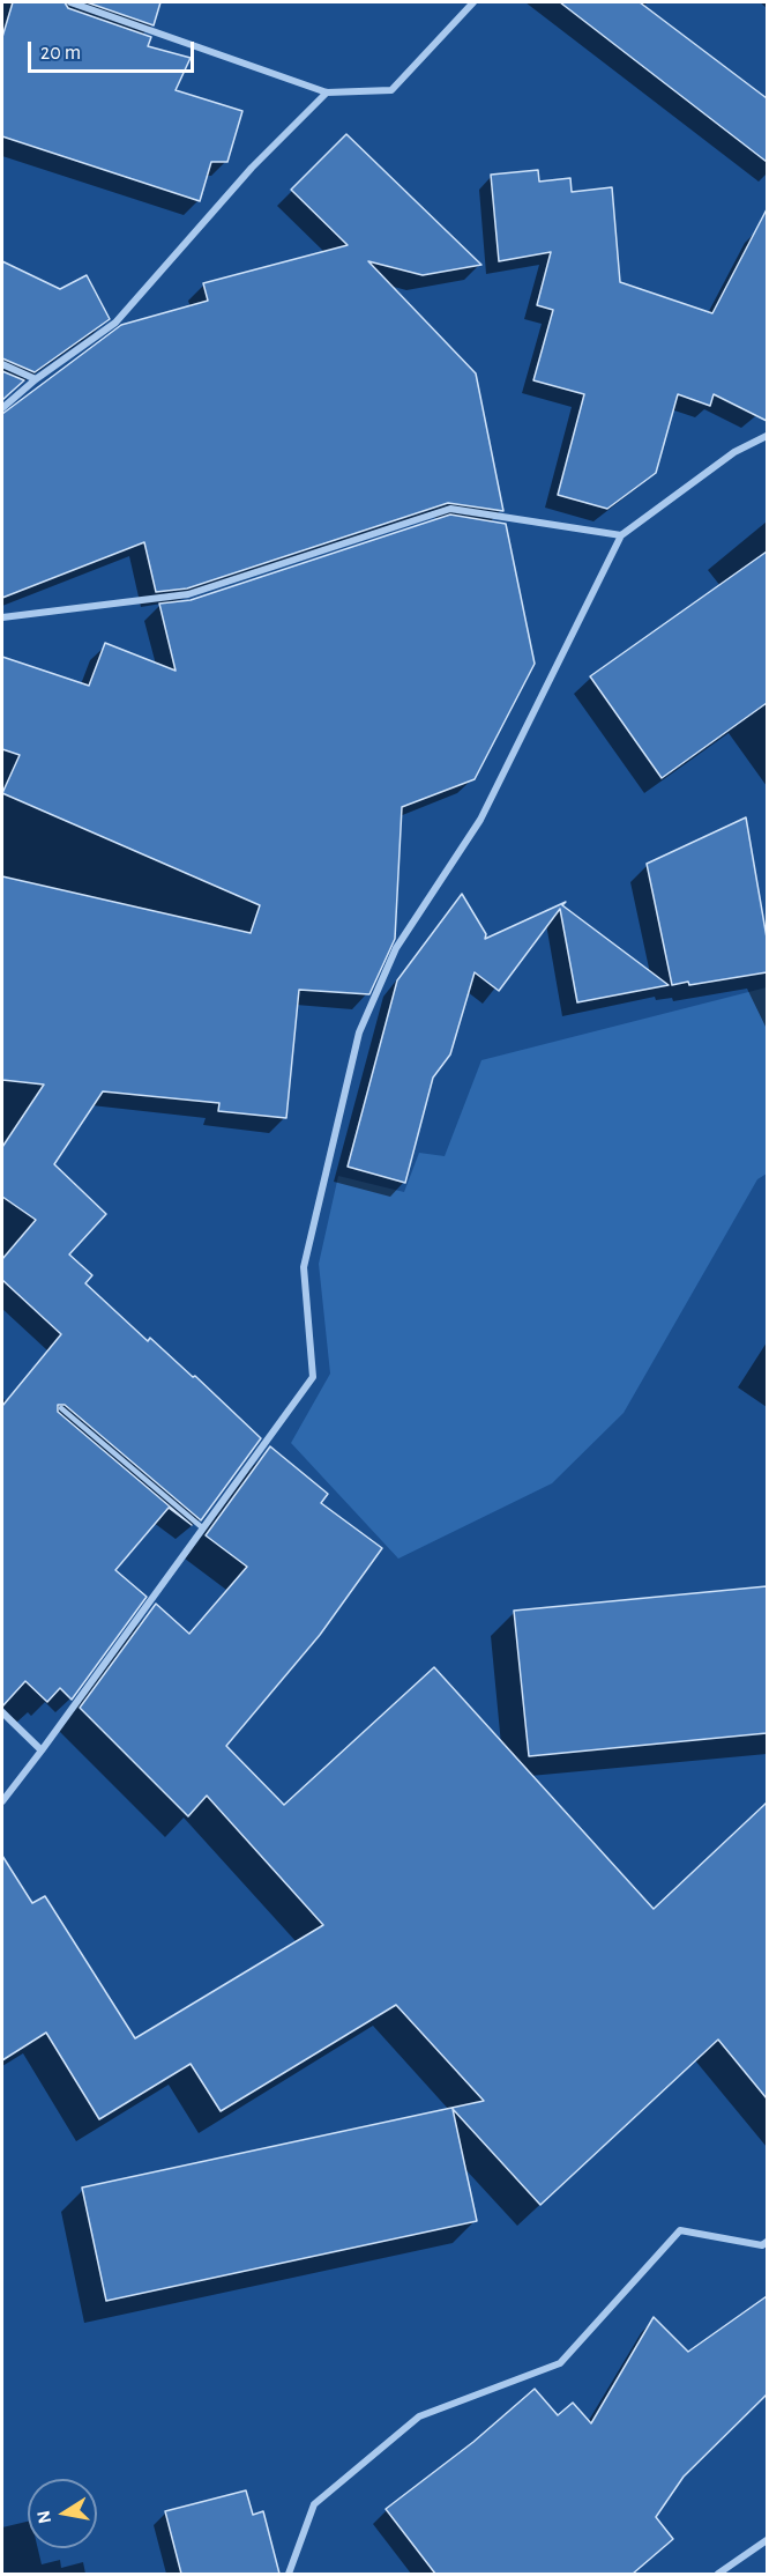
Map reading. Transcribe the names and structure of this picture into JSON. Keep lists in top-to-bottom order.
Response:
{
  "scale_bar": "20 m",
  "north": "left"
}
